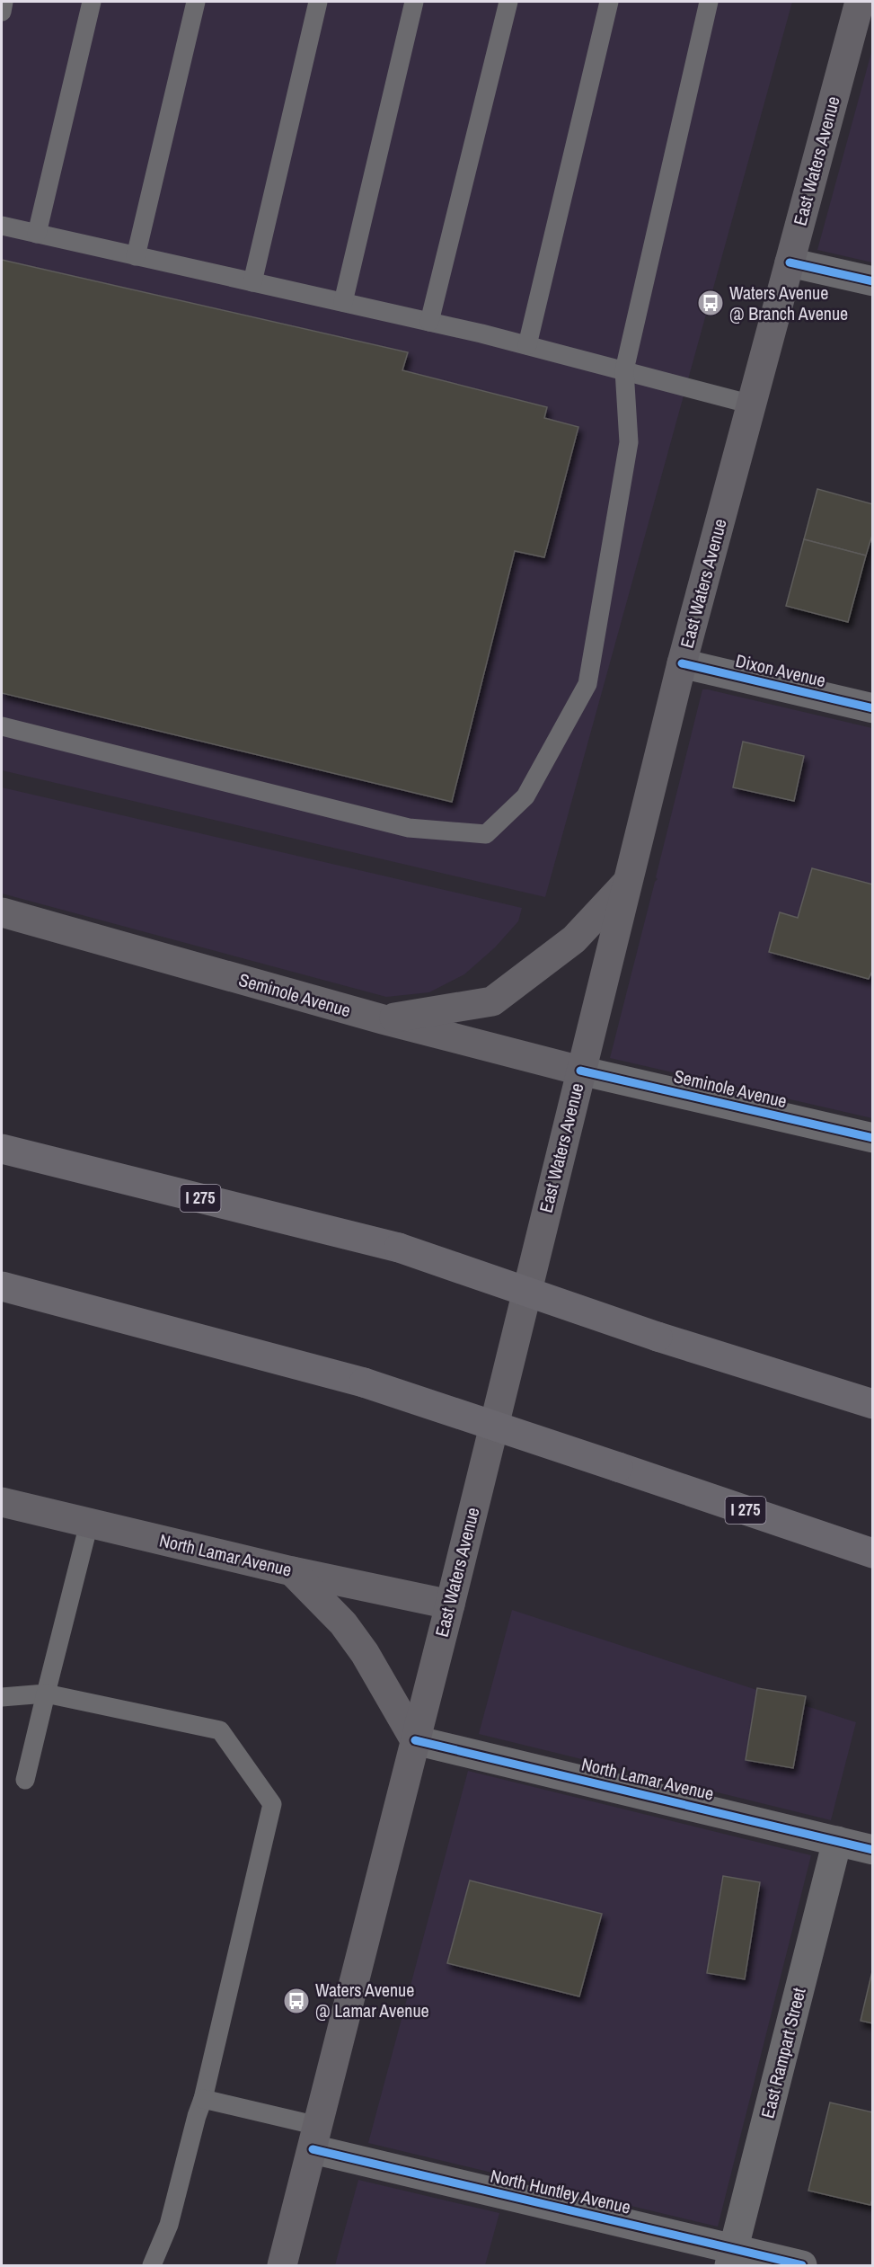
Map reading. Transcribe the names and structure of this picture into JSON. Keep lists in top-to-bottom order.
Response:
{
  "streets": {
    "highway": ["I 275"],
    "main road": ["East Waters Avenue", "Seminole Avenue", "North Lamar Avenue"],
    "street": ["Dixon Avenue", "East Rampart Street", "North Huntley Avenue"]
  },
  "crossings": [
    ["East Waters Avenue", "Dixon Avenue"],
    ["East Waters Avenue", "Seminole Avenue"],
    ["East Waters Avenue", "North Lamar Avenue"],
    ["East Waters Avenue", "North Huntley Avenue"],
    ["North Lamar Avenue", "East Rampart Street"],
    ["East Rampart Street", "North Huntley Avenue"]
  ],
  "places": {
    "bus stop": ["Waters Avenue @ Branch Avenue", "Waters Avenue @ Lamar Avenue"]
  }
}
